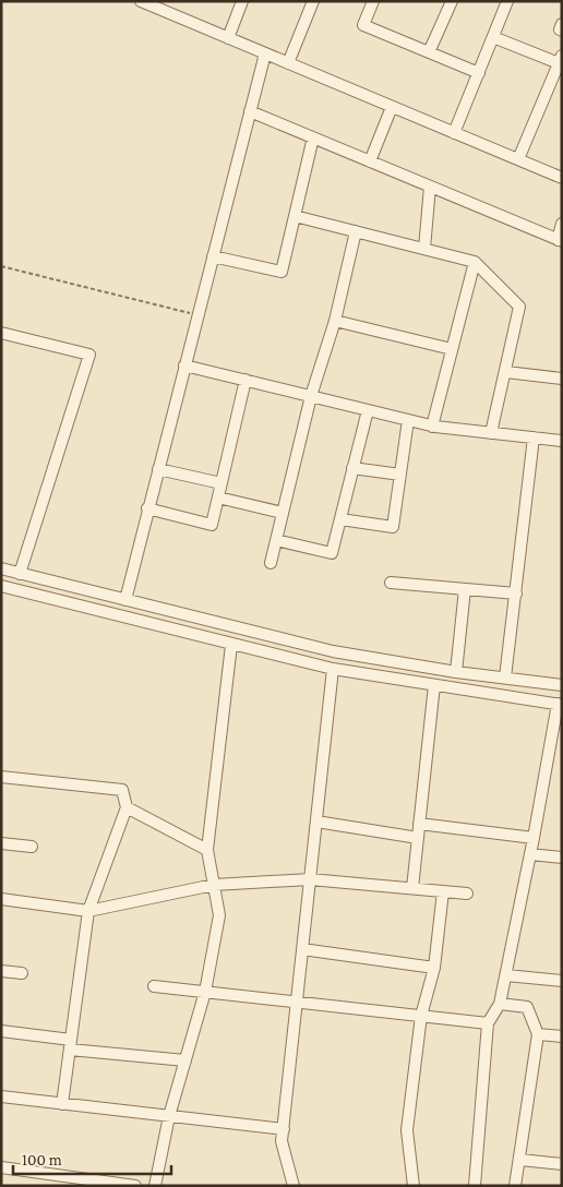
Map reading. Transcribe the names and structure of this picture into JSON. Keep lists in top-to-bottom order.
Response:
{
  "scale_bar": "100 m"
}
